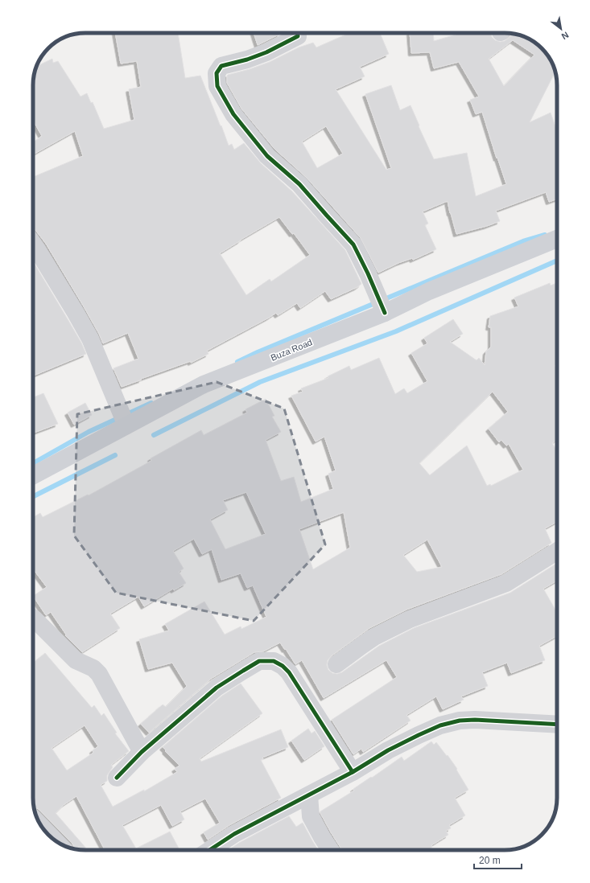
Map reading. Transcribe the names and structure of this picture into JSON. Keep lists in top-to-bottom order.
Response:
{
  "streets": {
    "main road": ["Buza Road"]
  },
  "scale_bar": "20 m",
  "north": "bottom right"
}
